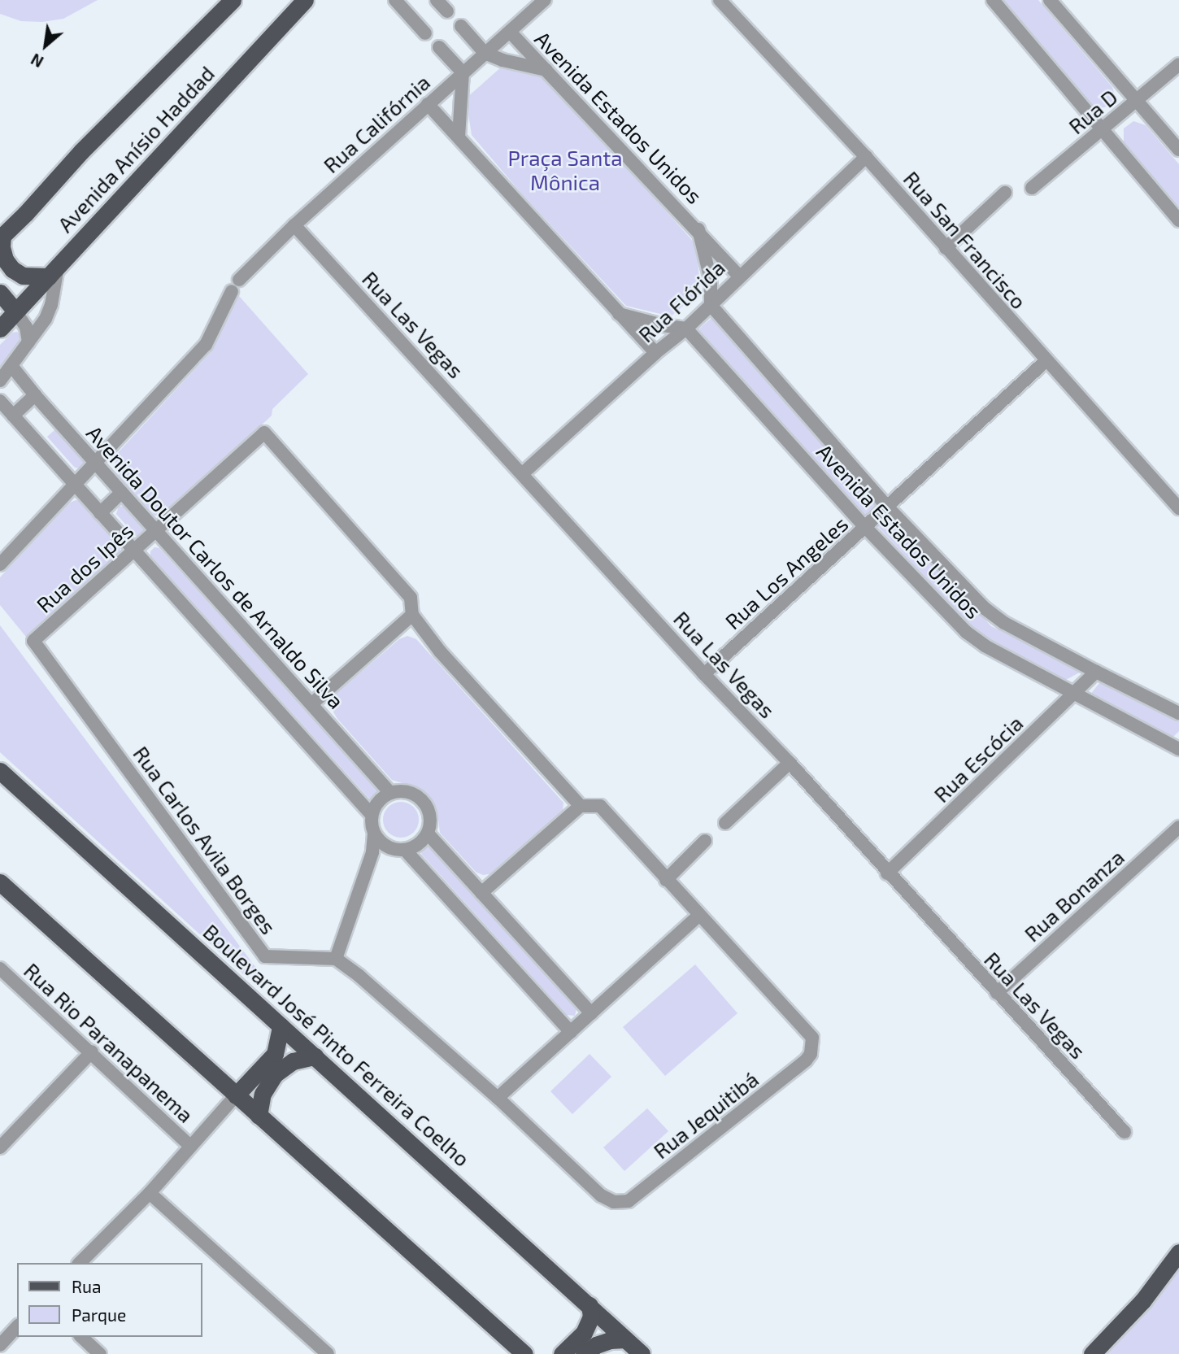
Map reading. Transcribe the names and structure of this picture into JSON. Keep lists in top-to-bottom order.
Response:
{
  "streets": {
    "main road": ["Avenida Anísio Haddad", "Boulevard José Pinto Ferreira Coelho"],
    "street": [
      "Rua D",
      "Avenida Estados Unidos",
      "Rua Califórnia",
      "Rua San Francisco",
      "Rua Flórida",
      "Rua Las Vegas",
      "Avenida Doutor Carlos de Arnaldo Silva",
      "Rua dos Ipês",
      "Rua Los Angeles",
      "Rua Escócia",
      "Rua Carlos Avila Borges",
      "Rua Bonanza",
      "Rua Rio Paranapanema",
      "Rua Jequitibá"
    ]
  },
  "crossings": [
    ["Avenida Estados Unidos", "Rua Califórnia"],
    ["Avenida Estados Unidos", "Rua Flórida"],
    ["Avenida Estados Unidos", "Rua Los Angeles"],
    ["Avenida Estados Unidos", "Rua Escócia"],
    ["Rua Califórnia", "Rua Las Vegas"],
    ["Rua Califórnia", "Avenida Doutor Carlos de Arnaldo Silva"],
    ["Rua San Francisco", "Rua Flórida"],
    ["Rua San Francisco", "Rua Los Angeles"],
    ["Rua Flórida", "Rua Las Vegas"],
    ["Rua Las Vegas", "Rua Los Angeles"],
    ["Rua Las Vegas", "Rua Escócia"],
    ["Rua Las Vegas", "Rua Bonanza"],
    ["Avenida Doutor Carlos de Arnaldo Silva", "Rua dos Ipês"],
    ["Rua dos Ipês", "Rua Carlos Avila Borges"]
  ],
  "parks": ["Praça Santa Mônica"],
  "legend": ["Rua", "Parque"],
  "north": "bottom left"
}
